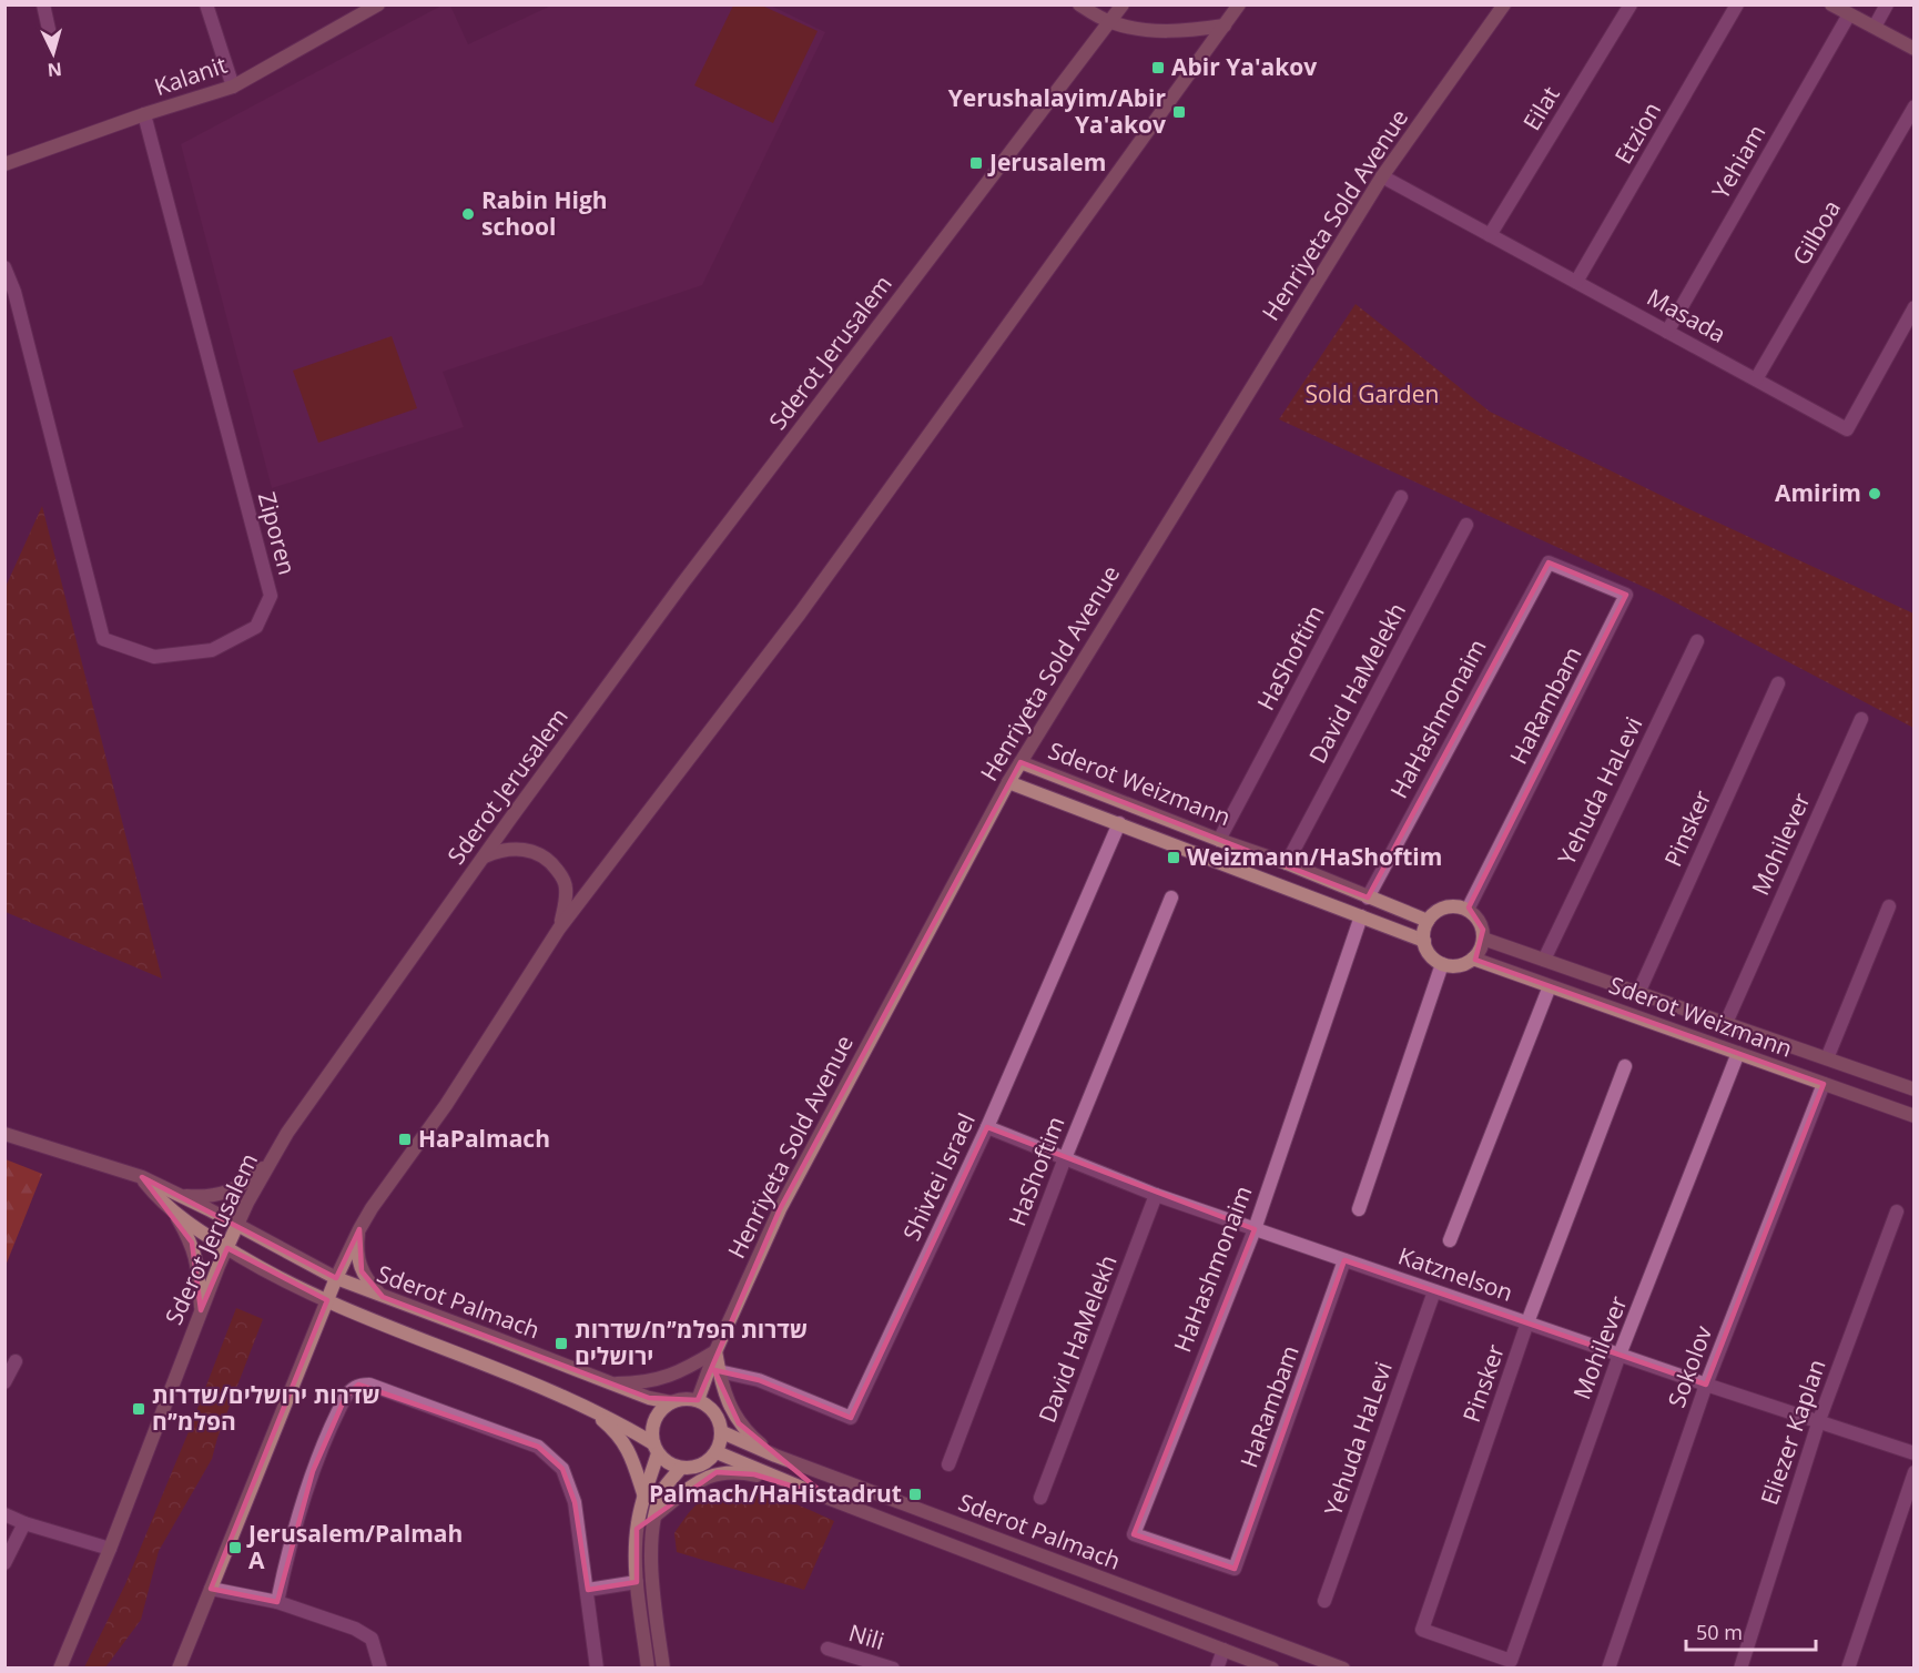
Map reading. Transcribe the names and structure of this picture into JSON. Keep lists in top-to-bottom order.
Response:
{
  "streets": {
    "street": [
      "Kalanit",
      "Eilat",
      "Etzion",
      "Yehiam",
      "Henriyeta Sold Avenue",
      "Gilboa",
      "Masada",
      "Sderot Jerusalem",
      "Ziporen",
      "HaShoftim",
      "David HaMelekh",
      "HaRambam",
      "HaHashmonaim",
      "Sderot Weizmann",
      "Yehuda HaLevi",
      "Pinsker",
      "Mohilever",
      "Shivtei Israel",
      "Katznelson",
      "Sderot Palmach",
      "Sokolov",
      "Eliezer Kaplan",
      "Nili"
    ]
  },
  "crossings": [
    ["Kalanit", "Ziporen"],
    ["Eilat", "Masada"],
    ["Etzion", "Masada"],
    ["Yehiam", "Masada"],
    ["Henriyeta Sold Avenue", "Masada"],
    ["Henriyeta Sold Avenue", "Sderot Weizmann"],
    ["Henriyeta Sold Avenue", "Sderot Palmach"],
    ["Gilboa", "Masada"],
    ["Sderot Jerusalem", "Sderot Palmach"],
    ["HaShoftim", "Sderot Weizmann"],
    ["HaShoftim", "Katznelson"],
    ["David HaMelekh", "Sderot Weizmann"],
    ["David HaMelekh", "Katznelson"],
    ["HaRambam", "HaHashmonaim"],
    ["HaRambam", "Sderot Weizmann"],
    ["HaRambam", "Katznelson"],
    ["HaHashmonaim", "Sderot Weizmann"],
    ["HaHashmonaim", "Katznelson"],
    ["Sderot Weizmann", "Yehuda HaLevi"],
    ["Sderot Weizmann", "Pinsker"],
    ["Sderot Weizmann", "Mohilever"],
    ["Sderot Weizmann", "Shivtei Israel"],
    ["Sderot Weizmann", "Sokolov"],
    ["Yehuda HaLevi", "Katznelson"],
    ["Pinsker", "Mohilever"],
    ["Pinsker", "Katznelson"],
    ["Mohilever", "Katznelson"],
    ["Shivtei Israel", "Katznelson"],
    ["Katznelson", "Sokolov"],
    ["Katznelson", "Eliezer Kaplan"]
  ],
  "parks": ["Sold Garden"],
  "places": {
    "transit": [
      "Abir Ya'akov",
      "Yerushalayim/Abir Ya'akov",
      "Jerusalem",
      "Weizmann/HaShoftim",
      "HaPalmach",
      "שדרות הפלמ״ח/שדרות ירושלים",
      "שדרות ירושלים/שדרות הפלמ״ח",
      "Palmach/HaHistadrut",
      "Jerusalem/Palmah A"
    ],
    "other": ["Rabin High school", "Amirim"]
  },
  "scale_bar": "50 m",
  "north": "bottom"
}
